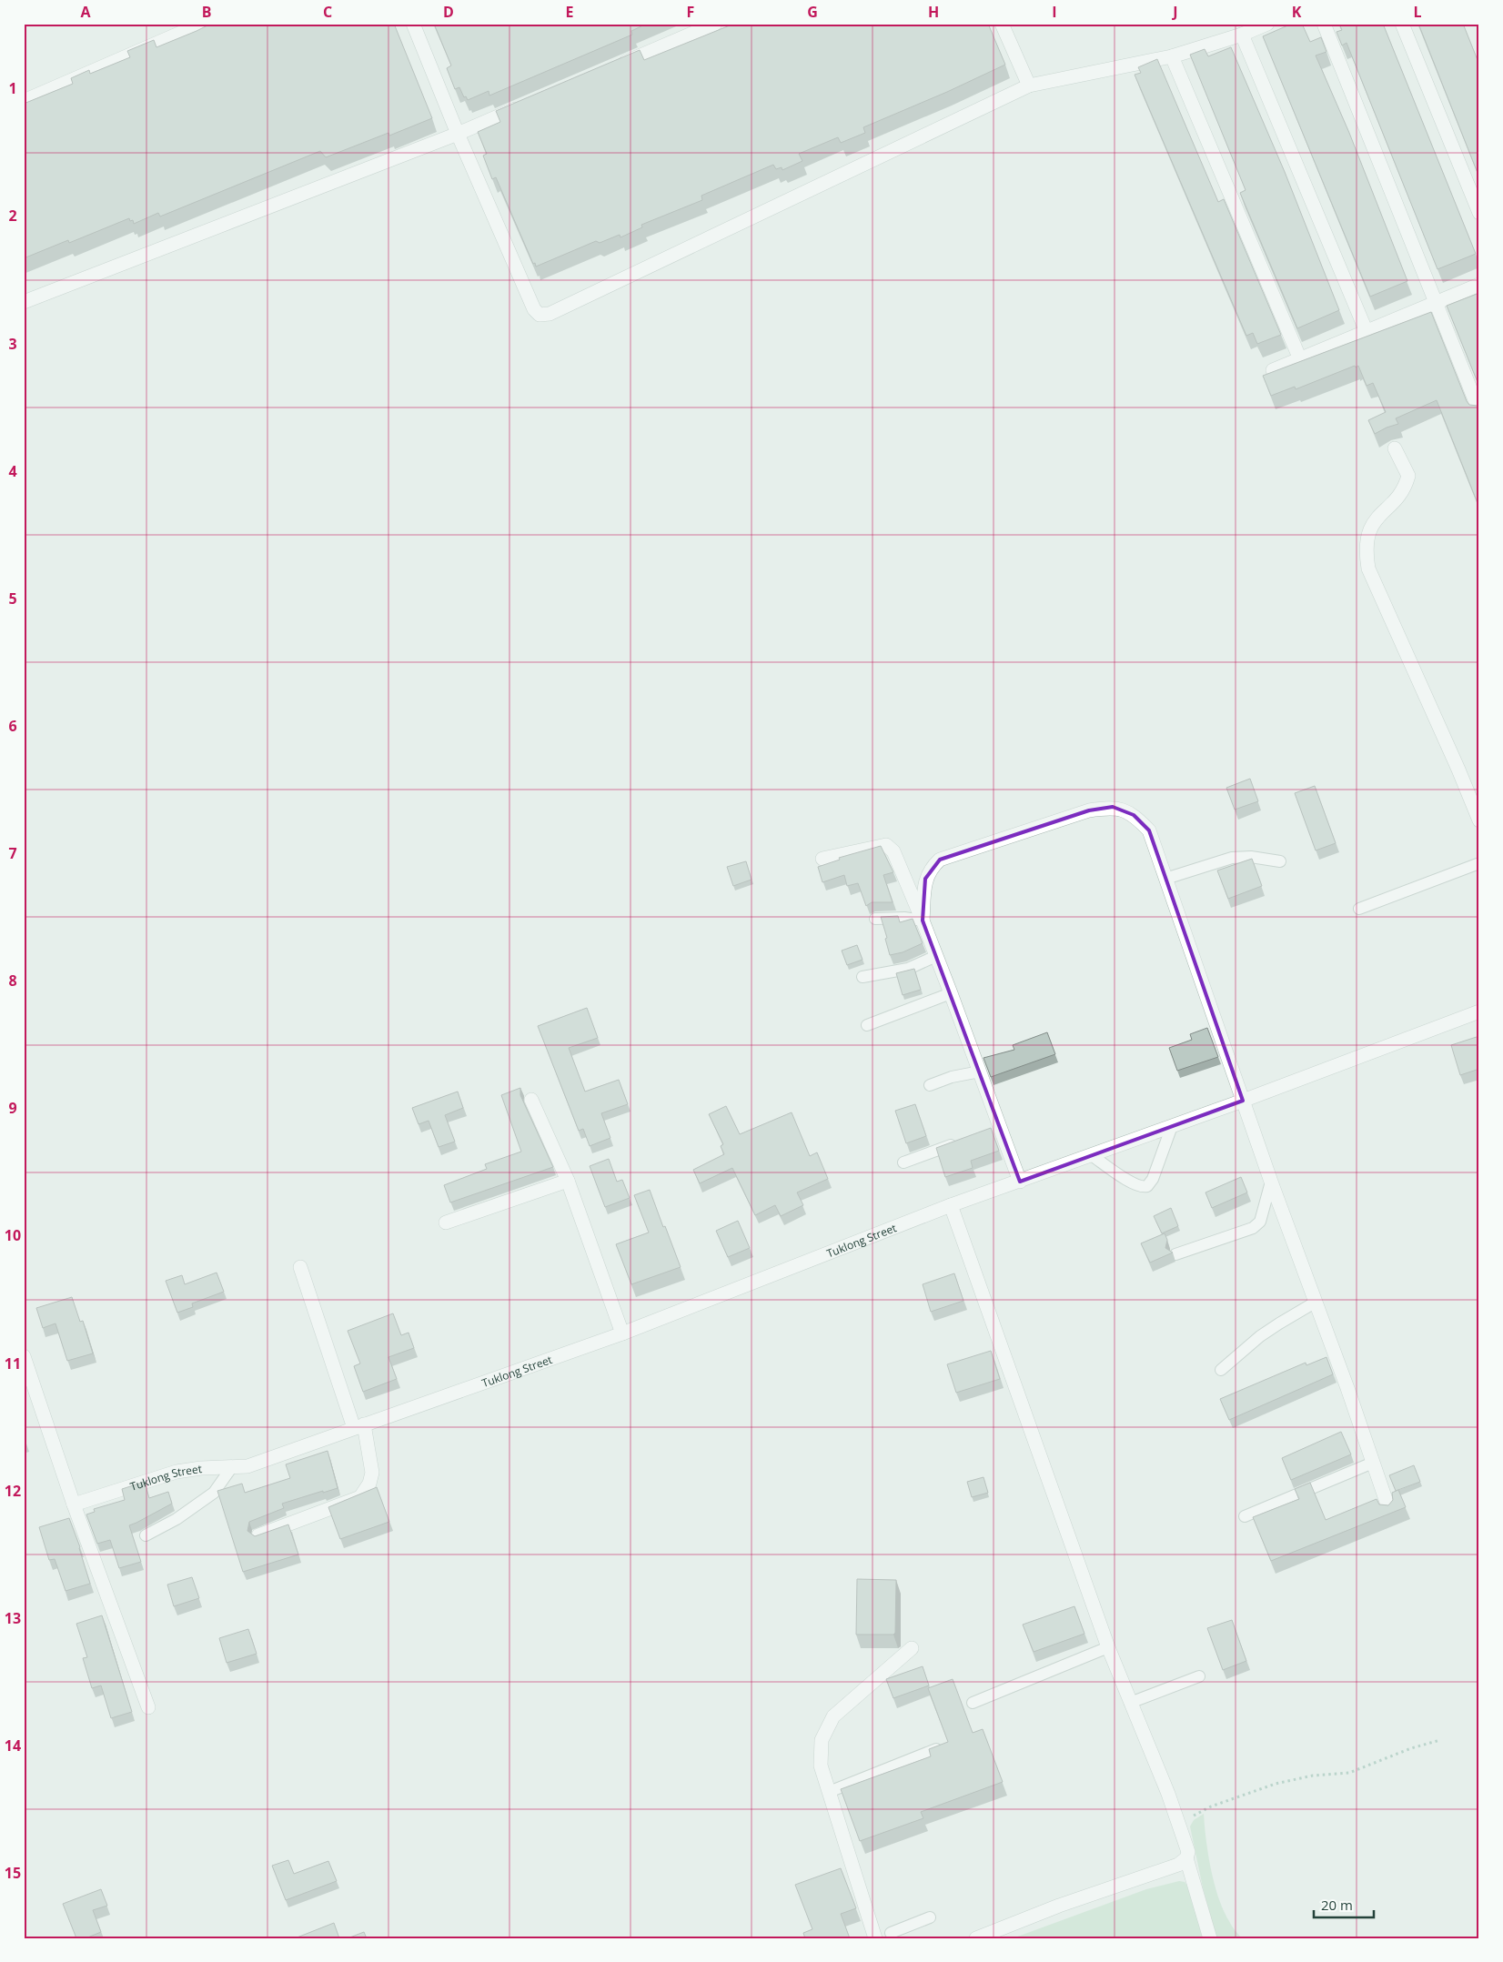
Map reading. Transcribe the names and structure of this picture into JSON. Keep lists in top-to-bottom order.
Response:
{
  "streets": {
    "street": ["Tuklong Street"]
  },
  "scale_bar": "20 m",
  "grid": {
    "columns": [
      "A",
      "B",
      "C",
      "D",
      "E",
      "F",
      "G",
      "H",
      "I",
      "J",
      "K",
      "L"
    ],
    "rows": [
      "1",
      "2",
      "3",
      "4",
      "5",
      "6",
      "7",
      "8",
      "9",
      "10",
      "11",
      "12",
      "13",
      "14",
      "15"
    ]
  }
}
